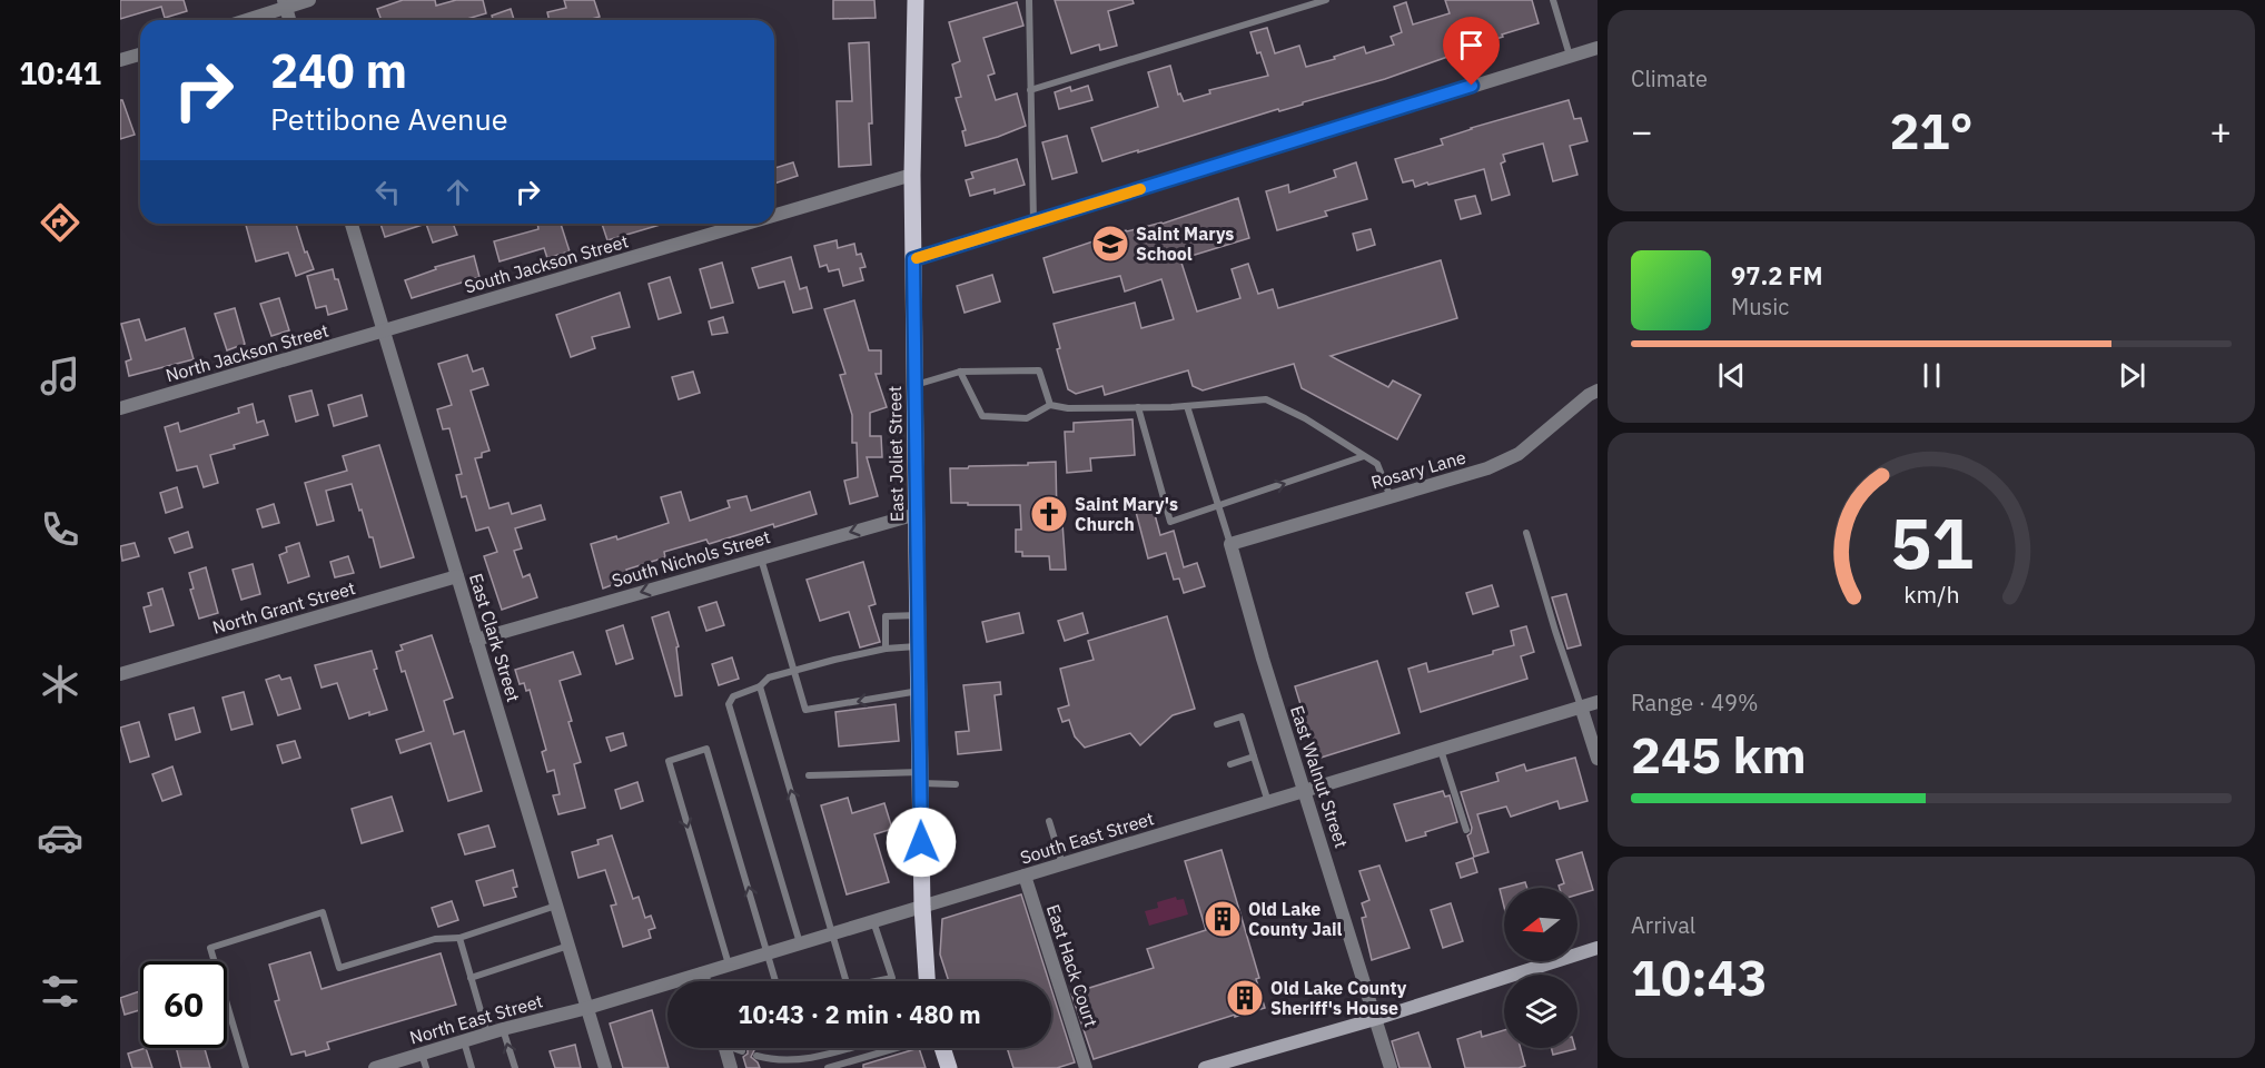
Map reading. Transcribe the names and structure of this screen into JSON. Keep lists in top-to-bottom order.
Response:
{
  "streets": {
    "main road": ["East Joliet Street"],
    "street": [
      "South Jackson Street",
      "North Jackson Street",
      "Rosary Lane",
      "South Nichols Street",
      "North Grant Street",
      "East Clark Street",
      "East Walnut Street",
      "South East Street",
      "East Hack Court",
      "North East Street"
    ]
  },
  "crossings": [
    ["South Jackson Street", "North Jackson Street"],
    ["South Jackson Street", "East Joliet Street"],
    ["South Jackson Street", "East Clark Street"],
    ["North Jackson Street", "East Clark Street"],
    ["East Joliet Street", "South Nichols Street"],
    ["East Joliet Street", "South East Street"],
    ["Rosary Lane", "East Walnut Street"],
    ["South Nichols Street", "East Clark Street"],
    ["North Grant Street", "East Clark Street"],
    ["East Clark Street", "South East Street"],
    ["East Clark Street", "North East Street"],
    ["East Walnut Street", "South East Street"],
    ["South East Street", "East Hack Court"],
    ["South East Street", "North East Street"]
  ],
  "one_way": ["South Nichols Street"],
  "places": {
    "school or university": ["Saint Marys School"],
    "church": ["Saint Mary's Church"],
    "building": ["Old Lake County Jail", "Old Lake County Sheriff's House"]
  },
  "north": "left",
  "page": {
    "tabs": "10:41",
    "tile": [
      "Climate",
      ["Range · 49%", "245 km"],
      ["Arrival", "10:43"]
    ],
    "turn": ["240 m", "Pettibone Avenue"],
    "heat": ["−", "21°", "+"],
    "song": ["97.2 FM", "Music"],
    "limit": "60",
    "trip": "10:43 · 2 min · 480 m",
    "gauge": ["51", "km/h"]
  }
}
